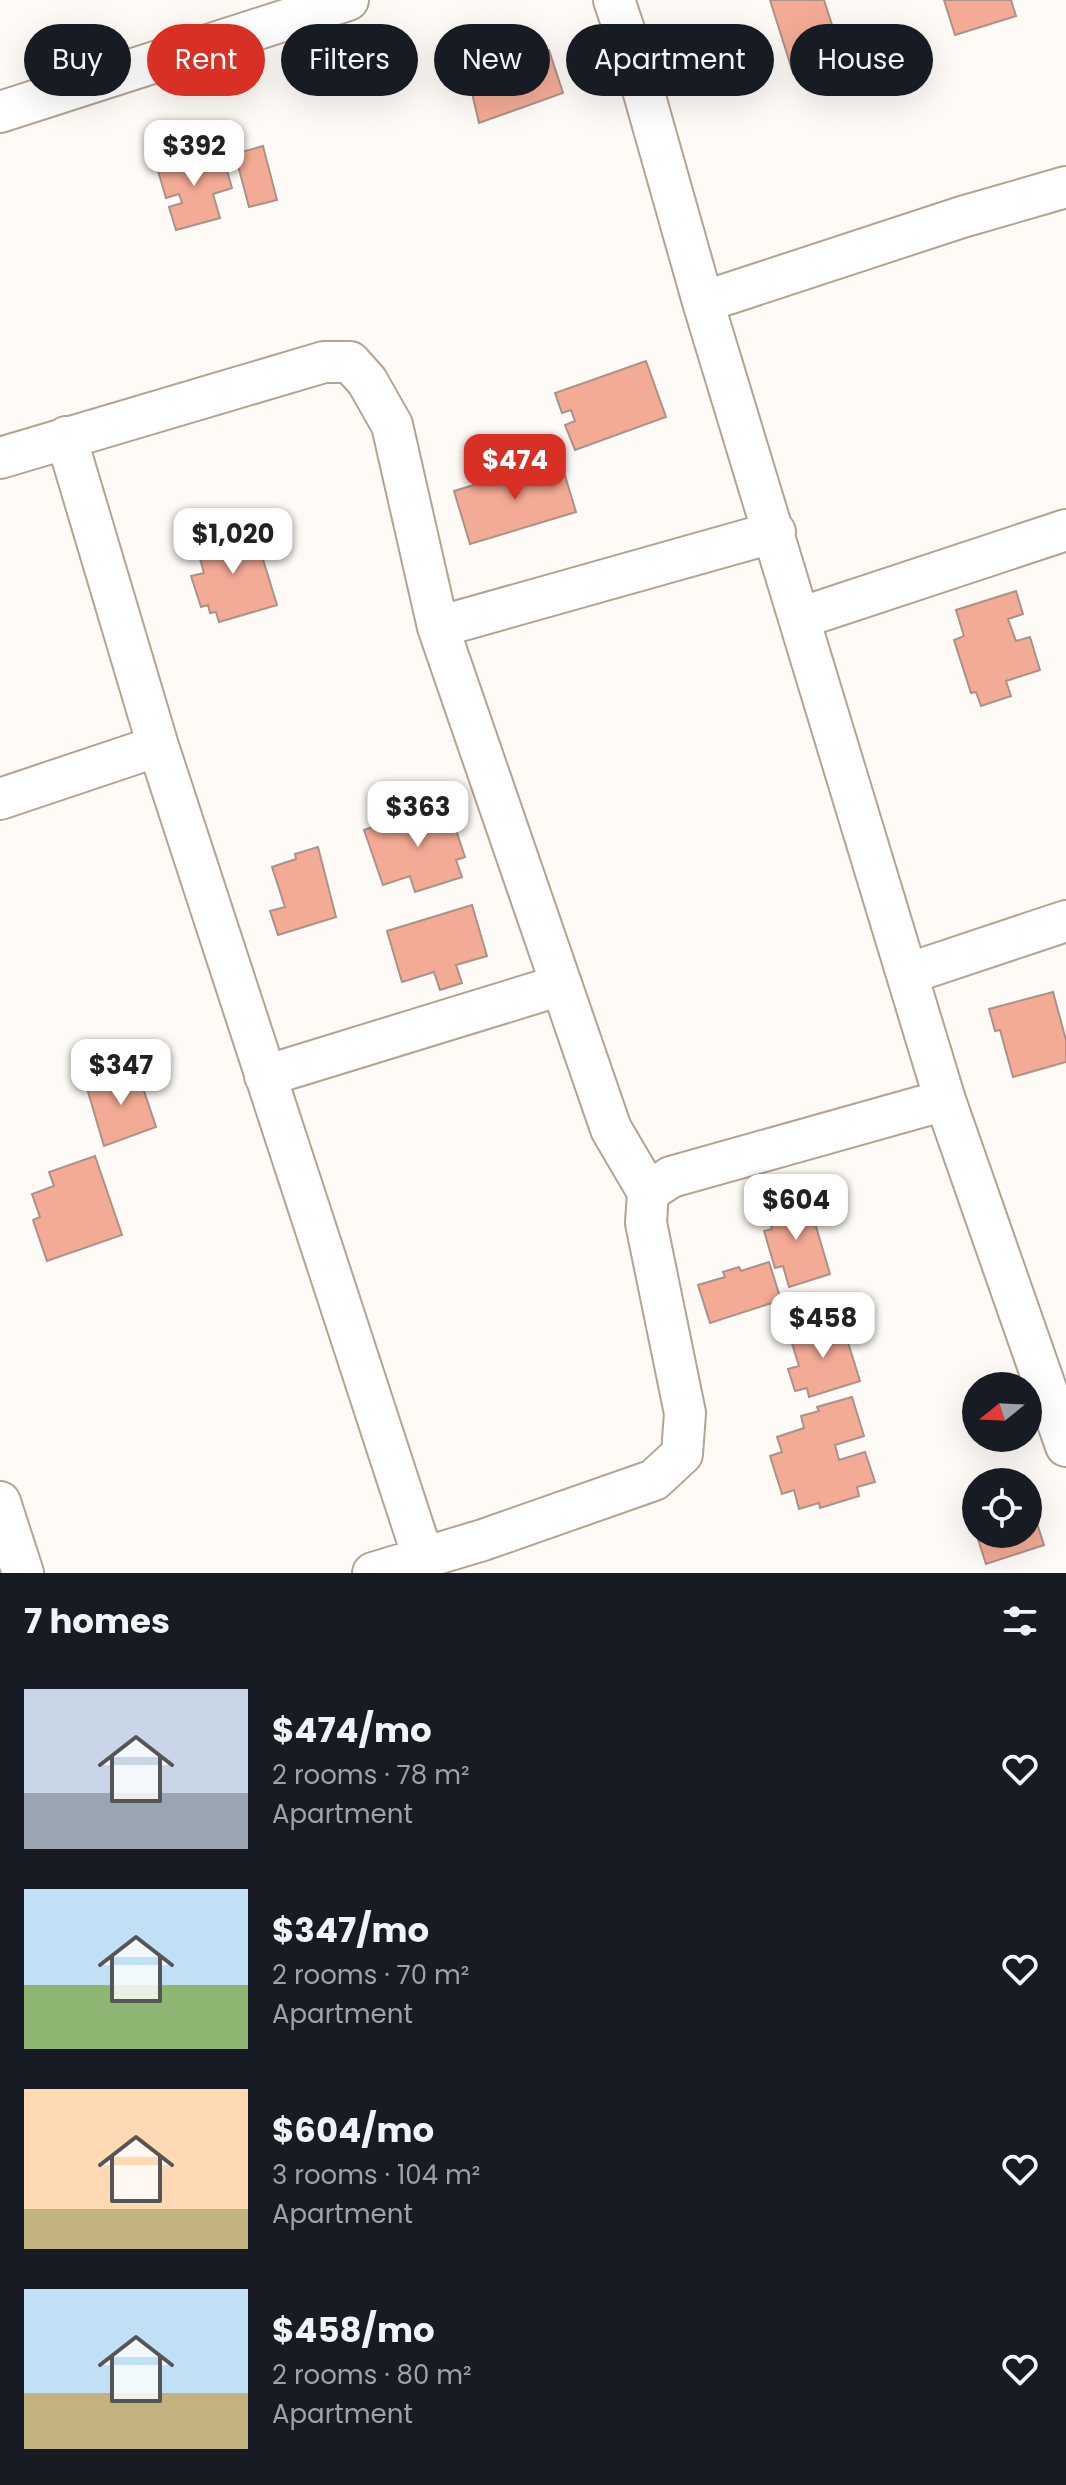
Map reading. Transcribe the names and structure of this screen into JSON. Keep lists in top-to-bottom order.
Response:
{
  "north": "left",
  "page": {
    "chip": [
      "Buy",
      "Rent",
      "Filters",
      "New",
      "Apartment",
      "House"
    ],
    "price": [
      "$392",
      "$474",
      "$1,020",
      "$363",
      "$347",
      "$604",
      "$458"
    ],
    "heading": "7 homes",
    "list": [
      {
        "name": "$474/mo",
        "note": "2 rooms · 78 m² · Apartment"
      },
      {
        "name": "$347/mo",
        "note": "2 rooms · 70 m² · Apartment"
      },
      {
        "name": "$604/mo",
        "note": "3 rooms · 104 m² · Apartment"
      },
      {
        "name": "$458/mo",
        "note": "2 rooms · 80 m² · Apartment"
      }
    ]
  }
}
